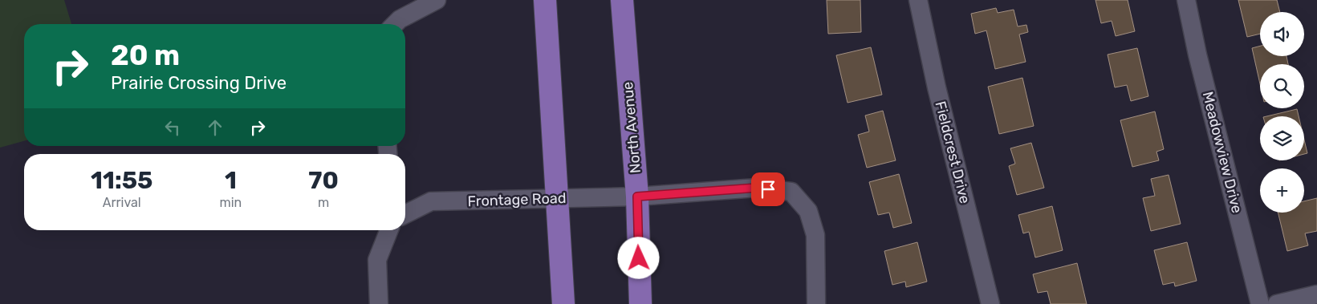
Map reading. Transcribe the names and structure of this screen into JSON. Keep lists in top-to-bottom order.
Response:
{
  "streets": {
    "main road": ["North Avenue"],
    "street": ["Fieldcrest Drive", "Meadowview Drive", "Frontage Road"]
  },
  "crossings": [
    ["North Avenue", "Frontage Road"]
  ],
  "page": {
    "map_buttons": "+",
    "turn": ["20 m", "Prairie Crossing Drive"],
    "eta": [
      "11:55",
      "Arrival",
      "1",
      "min",
      "70",
      "m"
    ]
  }
}
